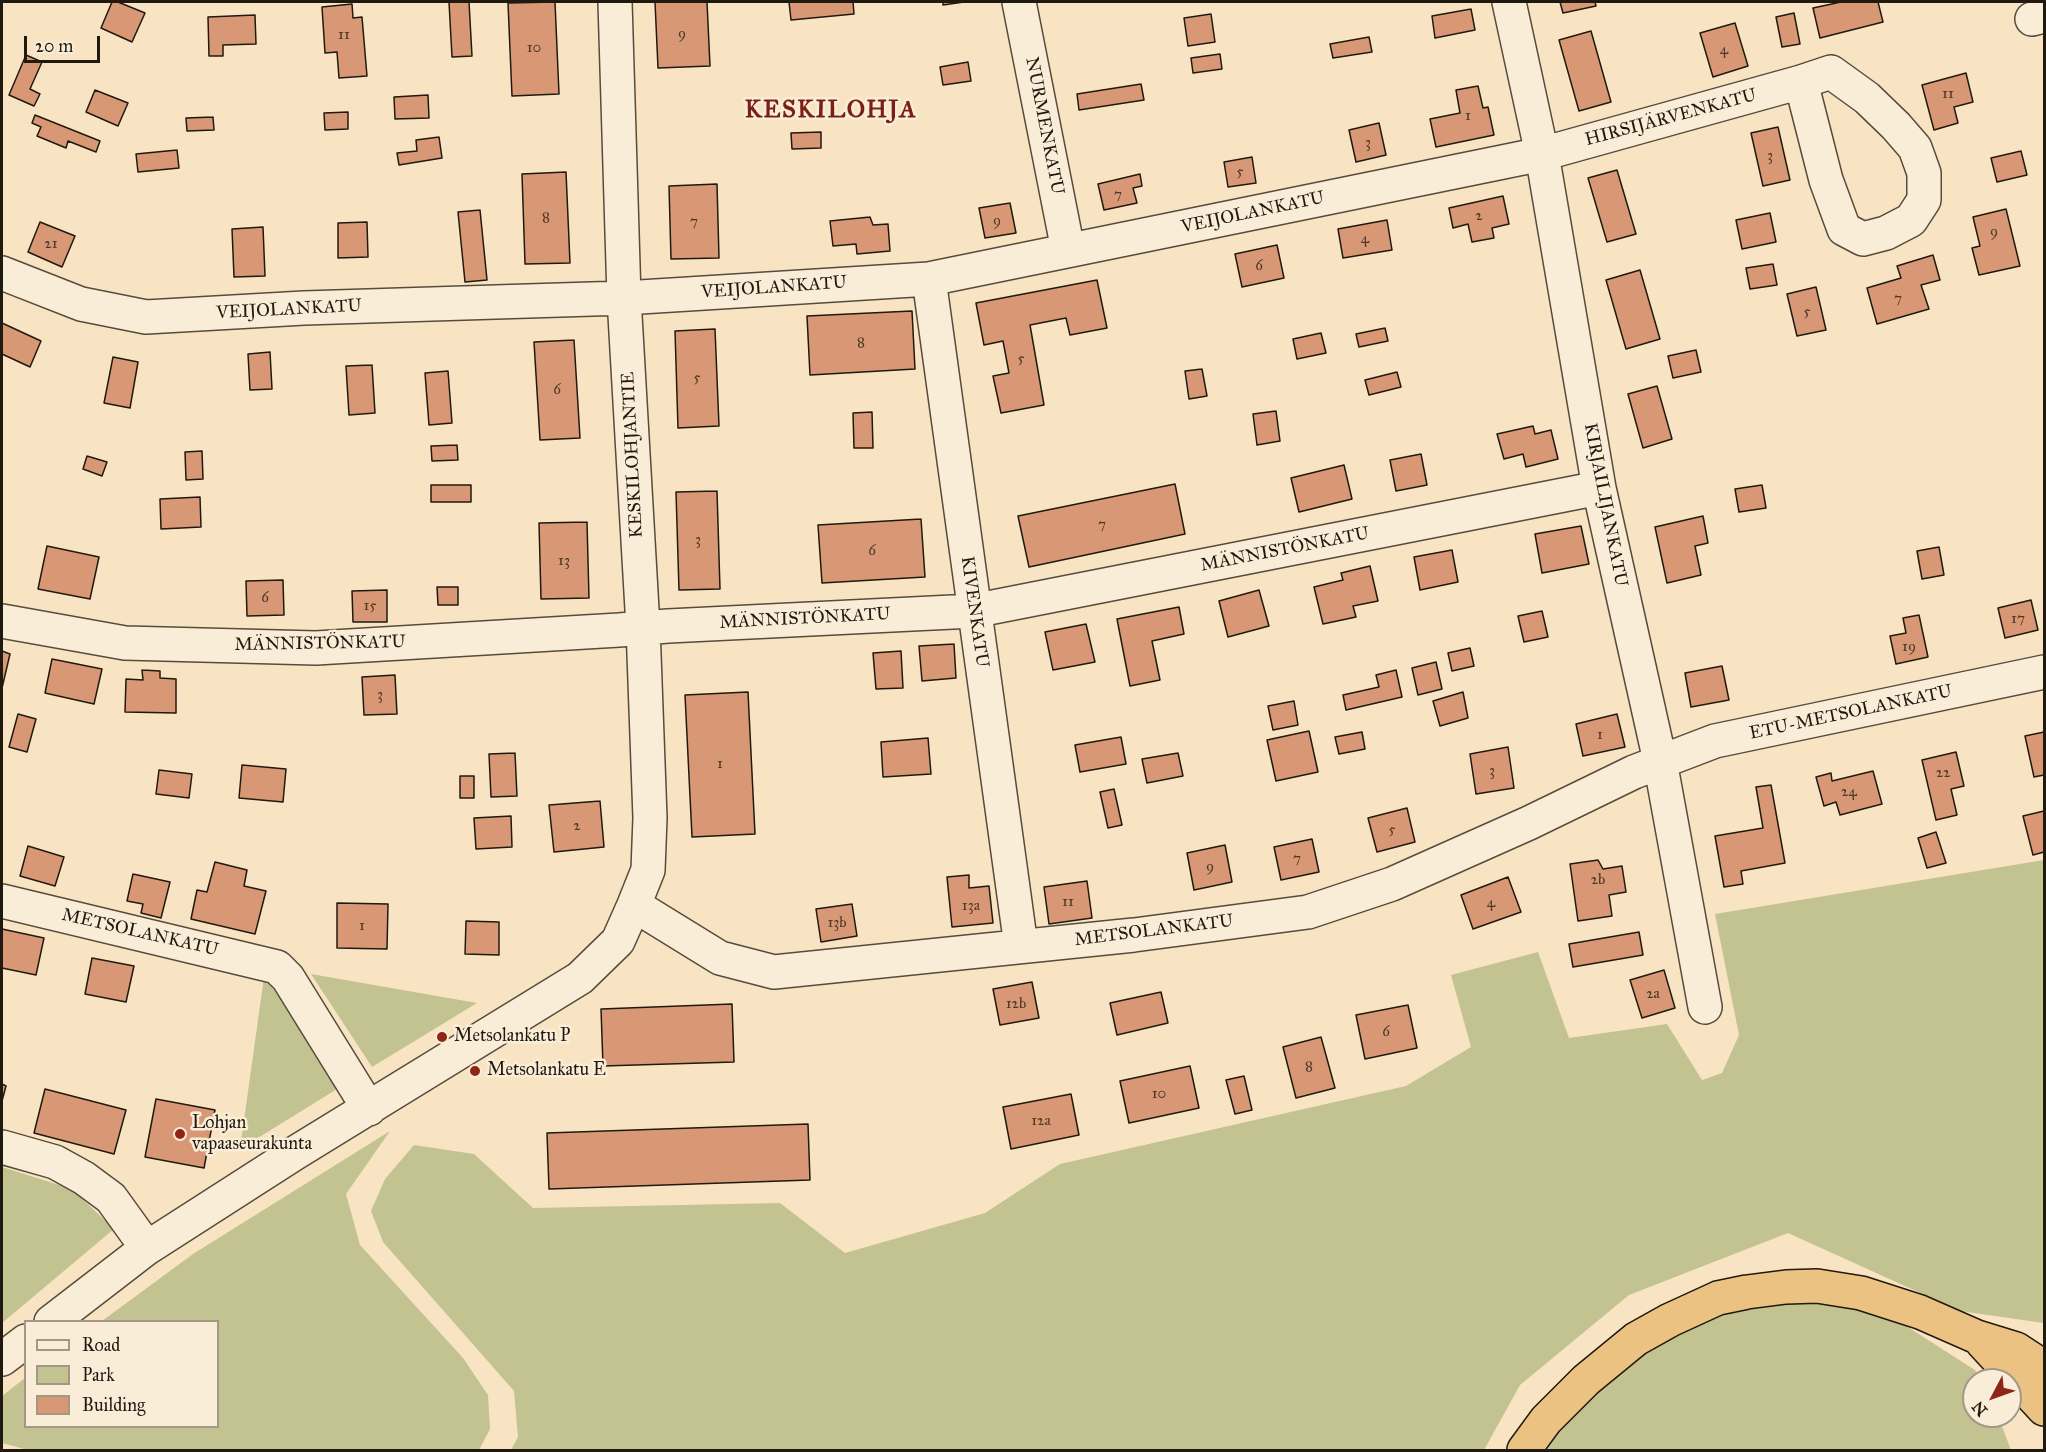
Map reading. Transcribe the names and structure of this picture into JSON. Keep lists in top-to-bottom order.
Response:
{
  "streets": {
    "street": [
      "HIRSIJÄRVENKATU",
      "NURMENKATU",
      "VEIJOLANKATU",
      "KESKILOHJANTIE",
      "KIRJAILIJANKATU",
      "MÄNNISTÖNKATU",
      "KIVENKATU",
      "ETU-METSOLANKATU",
      "METSOLANKATU"
    ]
  },
  "crossings": [
    ["HIRSIJÄRVENKATU", "VEIJOLANKATU"],
    ["HIRSIJÄRVENKATU", "KIRJAILIJANKATU"],
    ["NURMENKATU", "VEIJOLANKATU"],
    ["VEIJOLANKATU", "KESKILOHJANTIE"],
    ["VEIJOLANKATU", "KIRJAILIJANKATU"],
    ["VEIJOLANKATU", "KIVENKATU"],
    ["KESKILOHJANTIE", "MÄNNISTÖNKATU"],
    ["KESKILOHJANTIE", "METSOLANKATU"],
    ["KIRJAILIJANKATU", "MÄNNISTÖNKATU"],
    ["KIRJAILIJANKATU", "ETU-METSOLANKATU"],
    ["KIRJAILIJANKATU", "METSOLANKATU"],
    ["MÄNNISTÖNKATU", "KIVENKATU"],
    ["KIVENKATU", "METSOLANKATU"],
    ["ETU-METSOLANKATU", "METSOLANKATU"]
  ],
  "districts": ["KESKILOHJA"],
  "places": ["Metsolankatu P", "Metsolankatu E", "Lohjan vapaaseurakunta"],
  "house_numbers": [
    "9",
    "11",
    "10",
    "4",
    "11",
    "1",
    "3",
    "3",
    "5",
    "7",
    "2",
    "8",
    "9",
    "7",
    "9",
    "4",
    "21",
    "6",
    "7",
    "5",
    "8",
    "5",
    "5",
    "6",
    "7",
    "3",
    "6",
    "13",
    "6",
    "15",
    "17",
    "19",
    "3",
    "1",
    "1",
    "3",
    "22",
    "24",
    "2",
    "5",
    "7",
    "9",
    "2b",
    "11",
    "4",
    "13a",
    "13b",
    "1",
    "2a",
    "12b",
    "6",
    "8",
    "10",
    "12a"
  ],
  "legend": ["Road", "Park", "Building"],
  "scale_bar": "20 m",
  "north": "bottom left"
}
